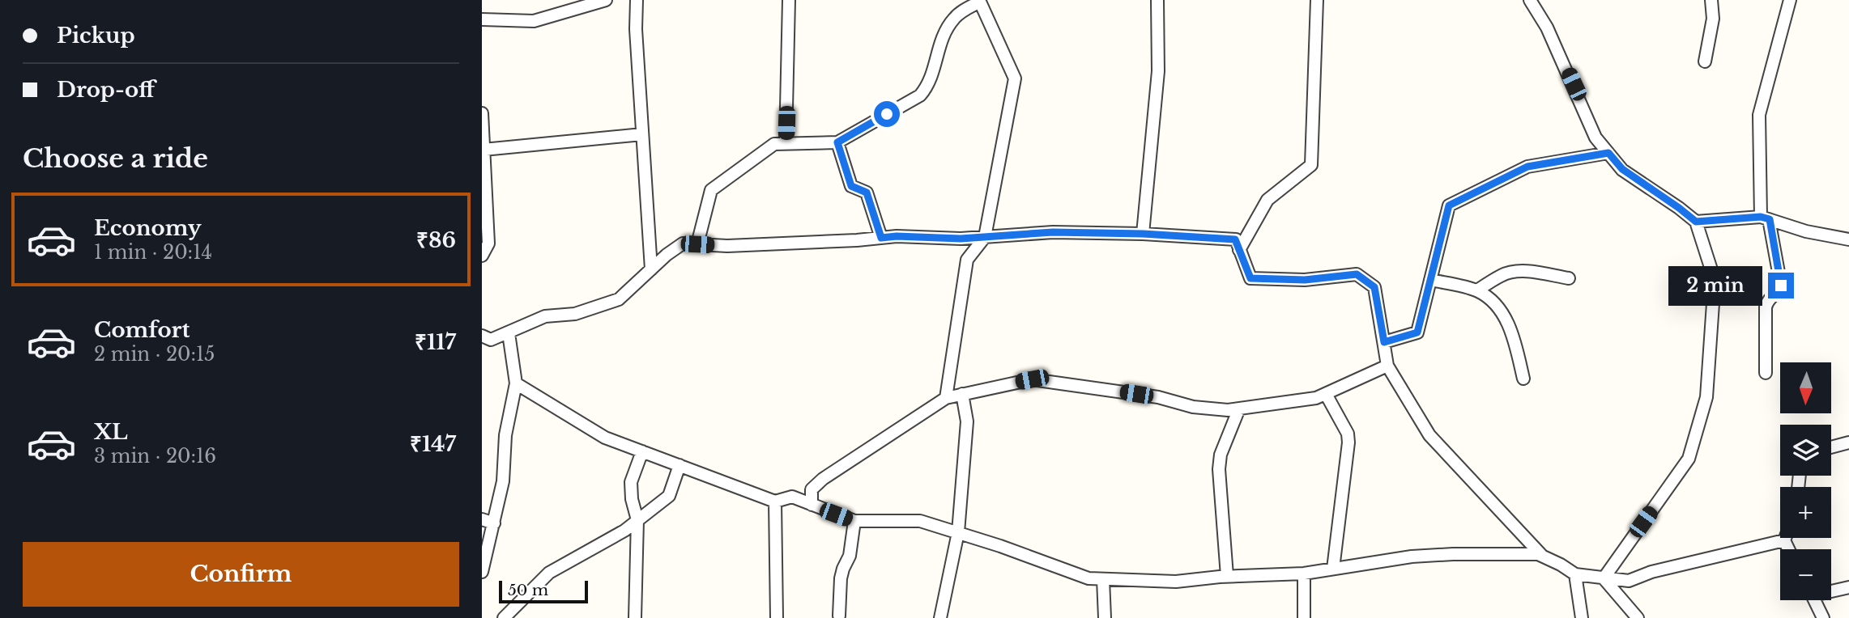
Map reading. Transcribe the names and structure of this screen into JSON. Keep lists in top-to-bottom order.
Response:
{
  "scale_bar": "50 m",
  "north": "bottom",
  "page": {
    "banner": ["Pickup", "Drop-off"],
    "heading": "Choose a ride",
    "list": [
      {
        "name": "Economy",
        "note": "1 min · 20:14",
        "value": "₹86"
      },
      {
        "name": "Comfort",
        "note": "2 min · 20:15",
        "value": "₹117"
      },
      {
        "name": "XL",
        "note": "3 min · 20:16",
        "value": "₹147"
      }
    ],
    "bubble": "2 min",
    "map_buttons": ["+", "−"],
    "buttons": "Confirm",
    "scale": "50 m"
  }
}
